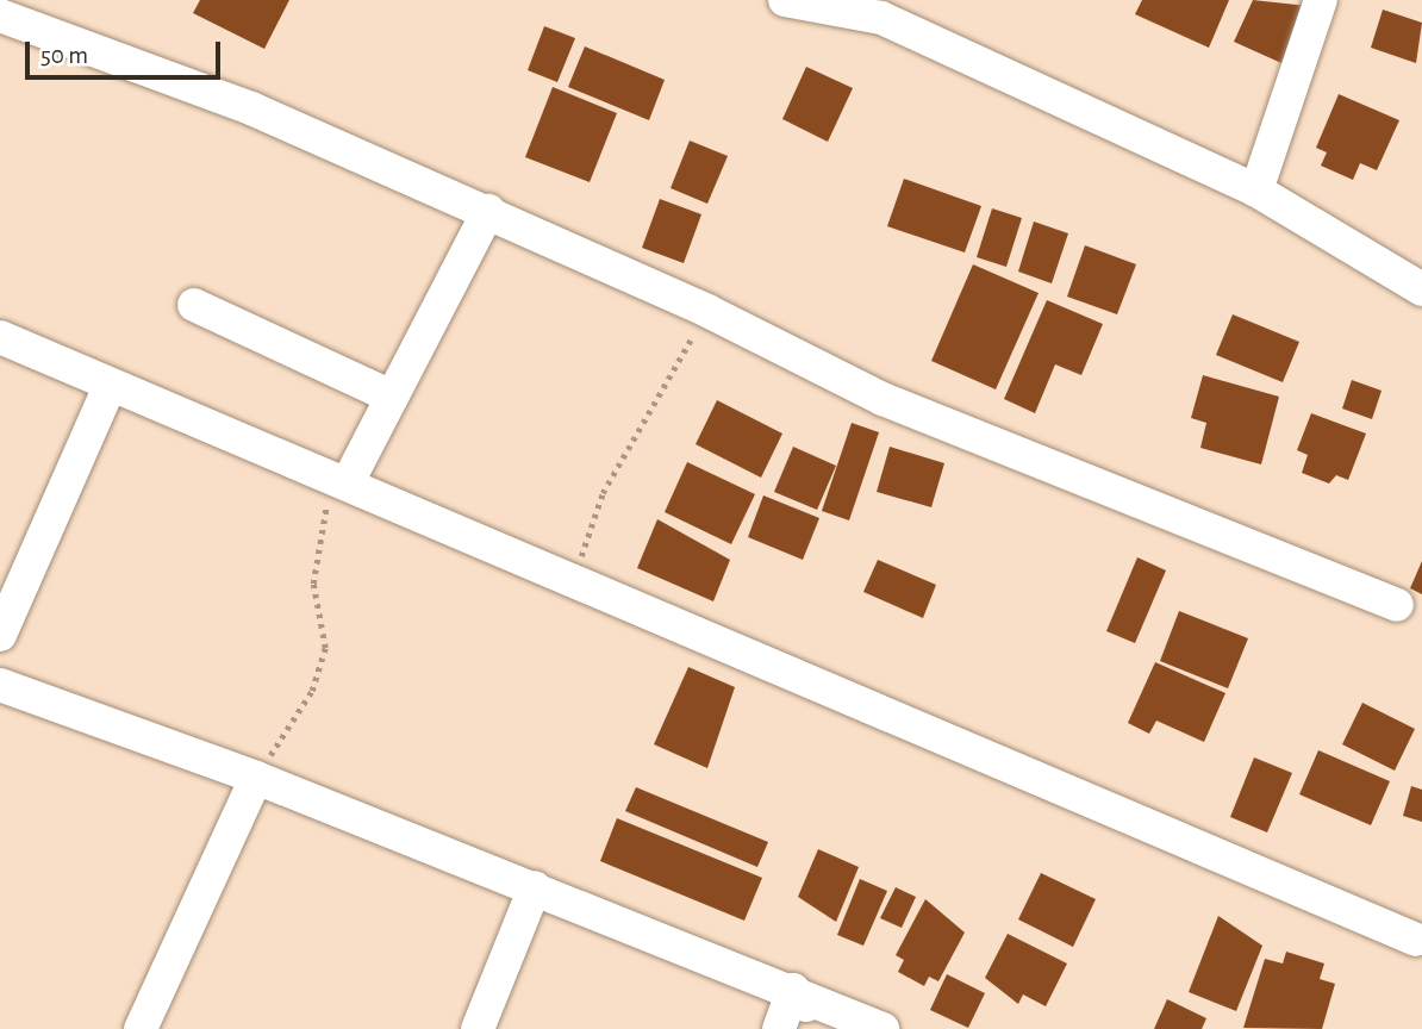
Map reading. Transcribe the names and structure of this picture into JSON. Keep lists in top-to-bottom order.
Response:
{
  "scale_bar": "50 m"
}
